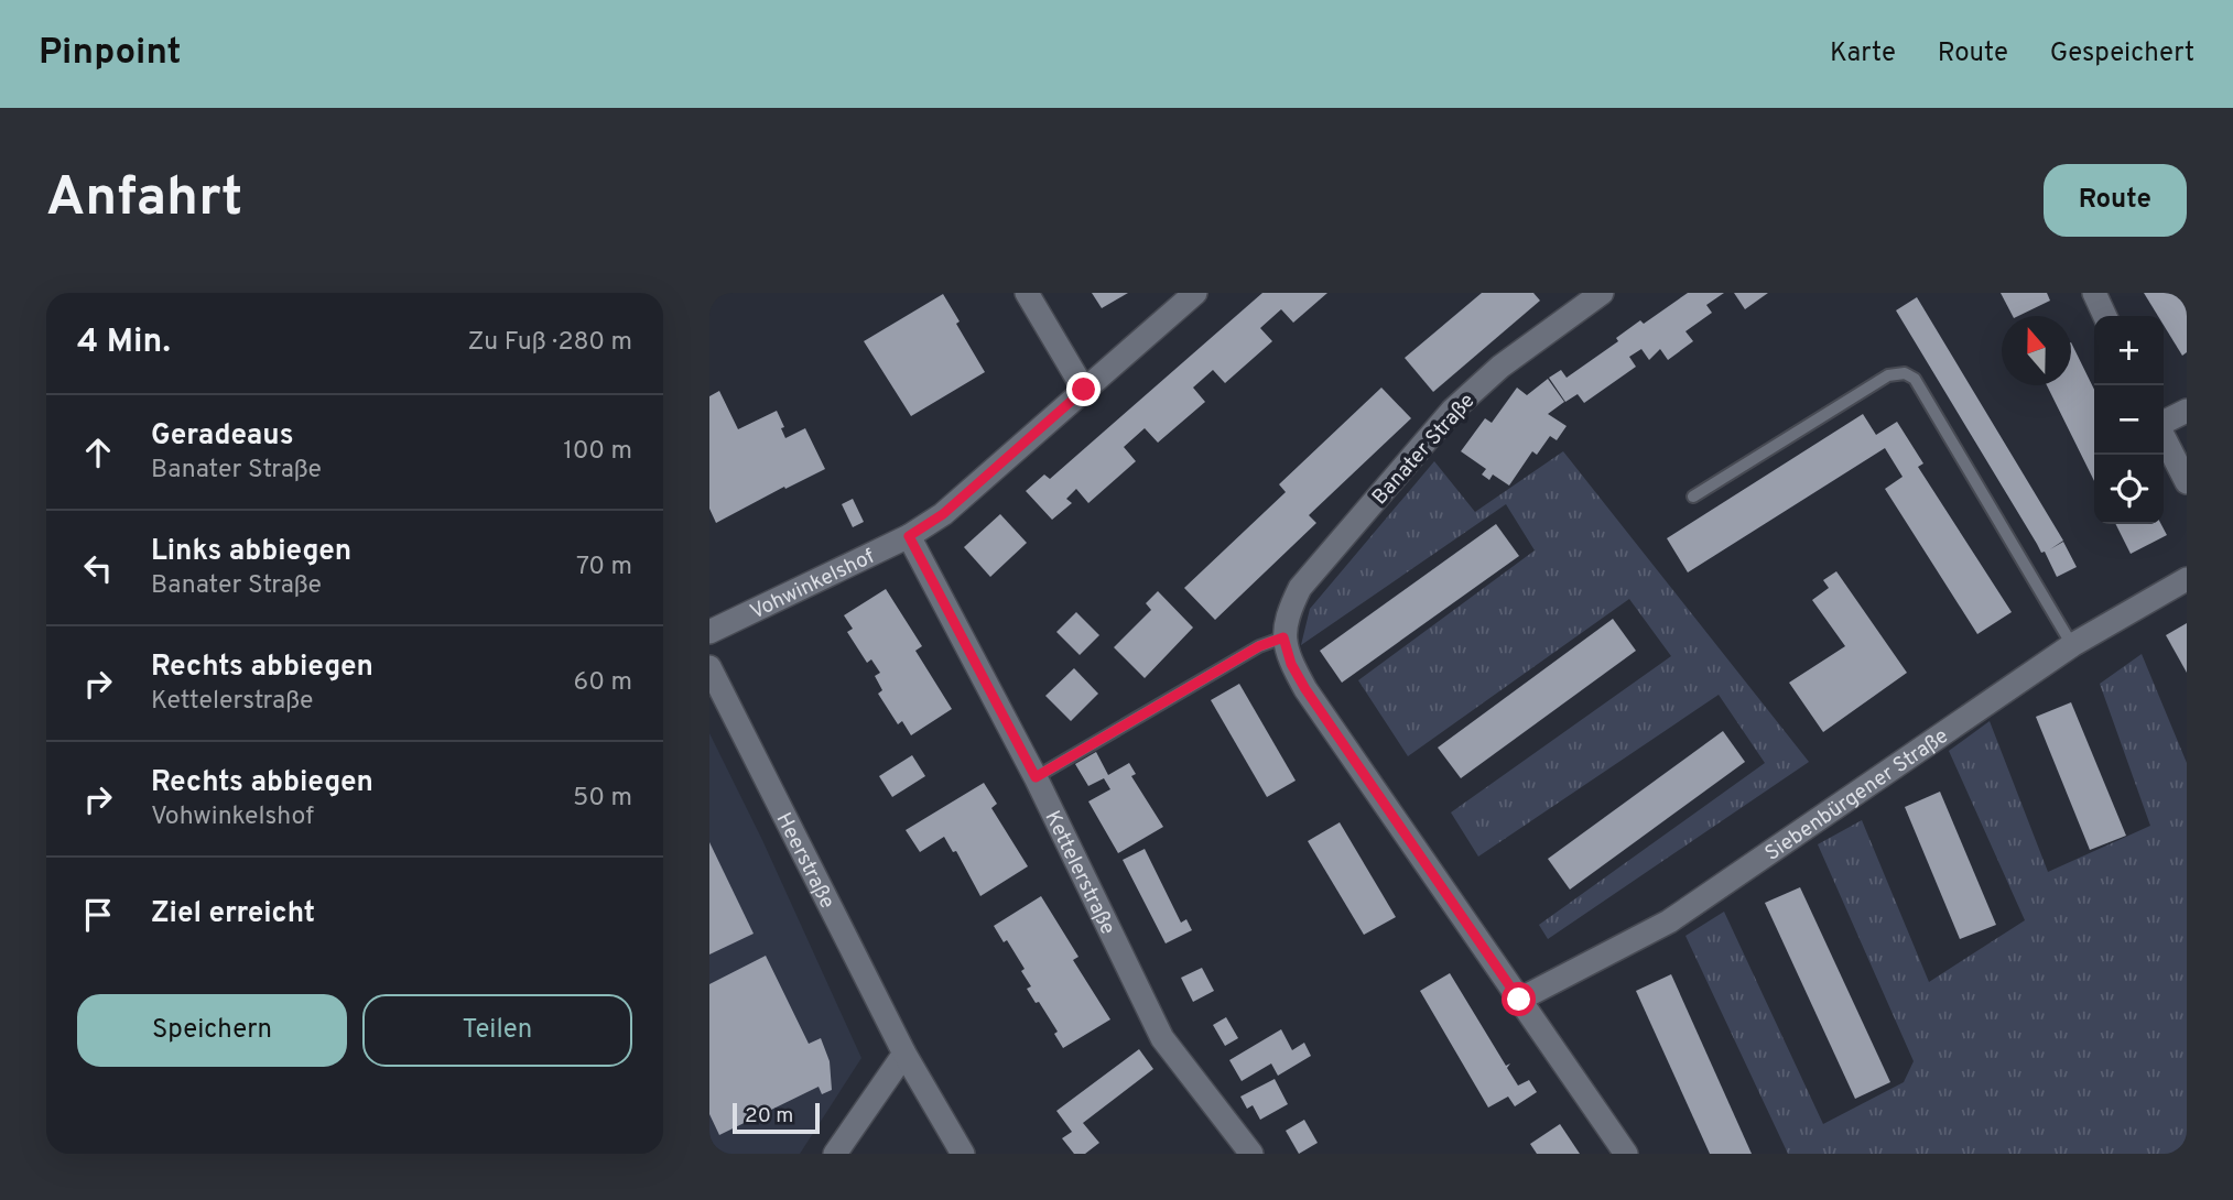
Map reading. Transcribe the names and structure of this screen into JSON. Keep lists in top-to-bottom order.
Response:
{
  "streets": {
    "street": [
      "Banater Straße",
      "Vohwinkelshof",
      "Siebenbürgener Straße",
      "Heerstraße",
      "Kettelerstraße"
    ]
  },
  "crossings": [
    ["Vohwinkelshof", "Kettelerstraße"]
  ],
  "scale_bar": "20 m",
  "north": "top",
  "page": {
    "header": "Pinpoint",
    "nav": ["Karte", "Route", "Gespeichert"],
    "buttons": [
      "Route",
      ["Speichern", "Teilen"]
    ],
    "title": "Anfahrt",
    "heading": ["4 Min.", "Zu Fuß · 280 m"],
    "map_buttons": ["+", "−"],
    "list": [
      ["Geradeaus", "Banater Straße", "100 m"],
      ["Links abbiegen", "Banater Straße", "70 m"],
      ["Rechts abbiegen", "Kettelerstraße", "60 m"],
      ["Rechts abbiegen", "Vohwinkelshof", "50 m"],
      "Ziel erreicht"
    ],
    "scale": "20 m"
  }
}
